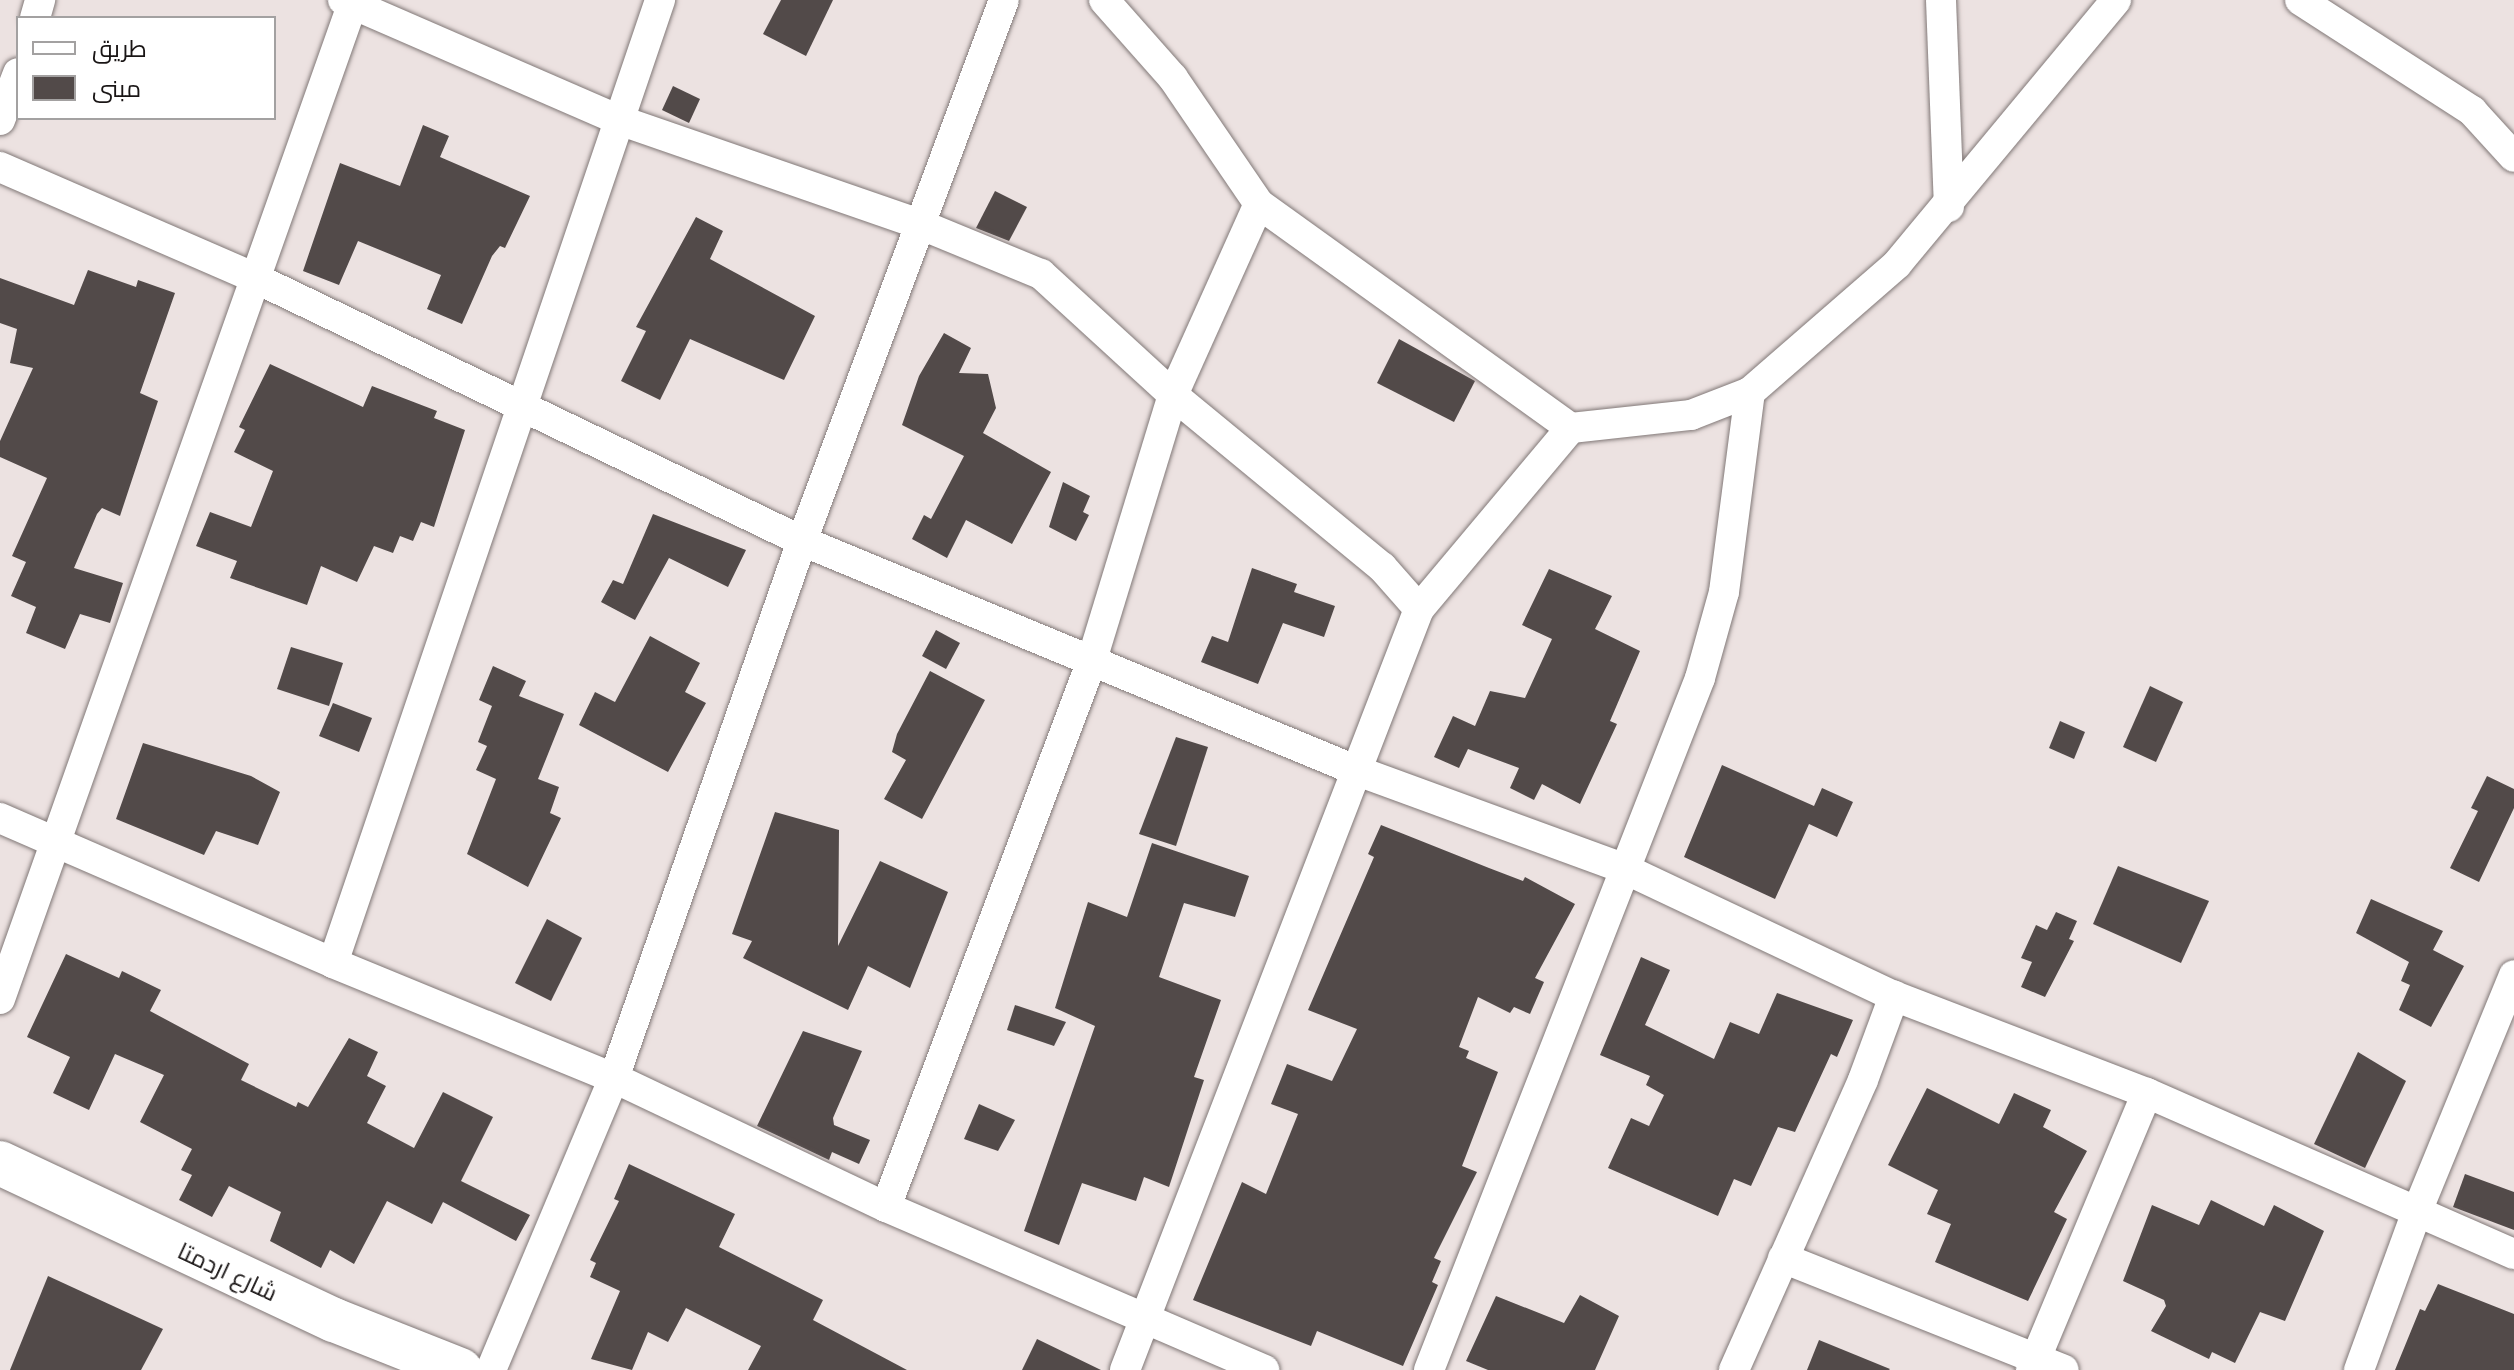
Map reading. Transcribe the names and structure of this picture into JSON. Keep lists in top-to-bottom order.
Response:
{
  "streets": {
    "main road": ["شارع اردمتا"]
  },
  "legend": ["طريق", "مبنى"]
}
